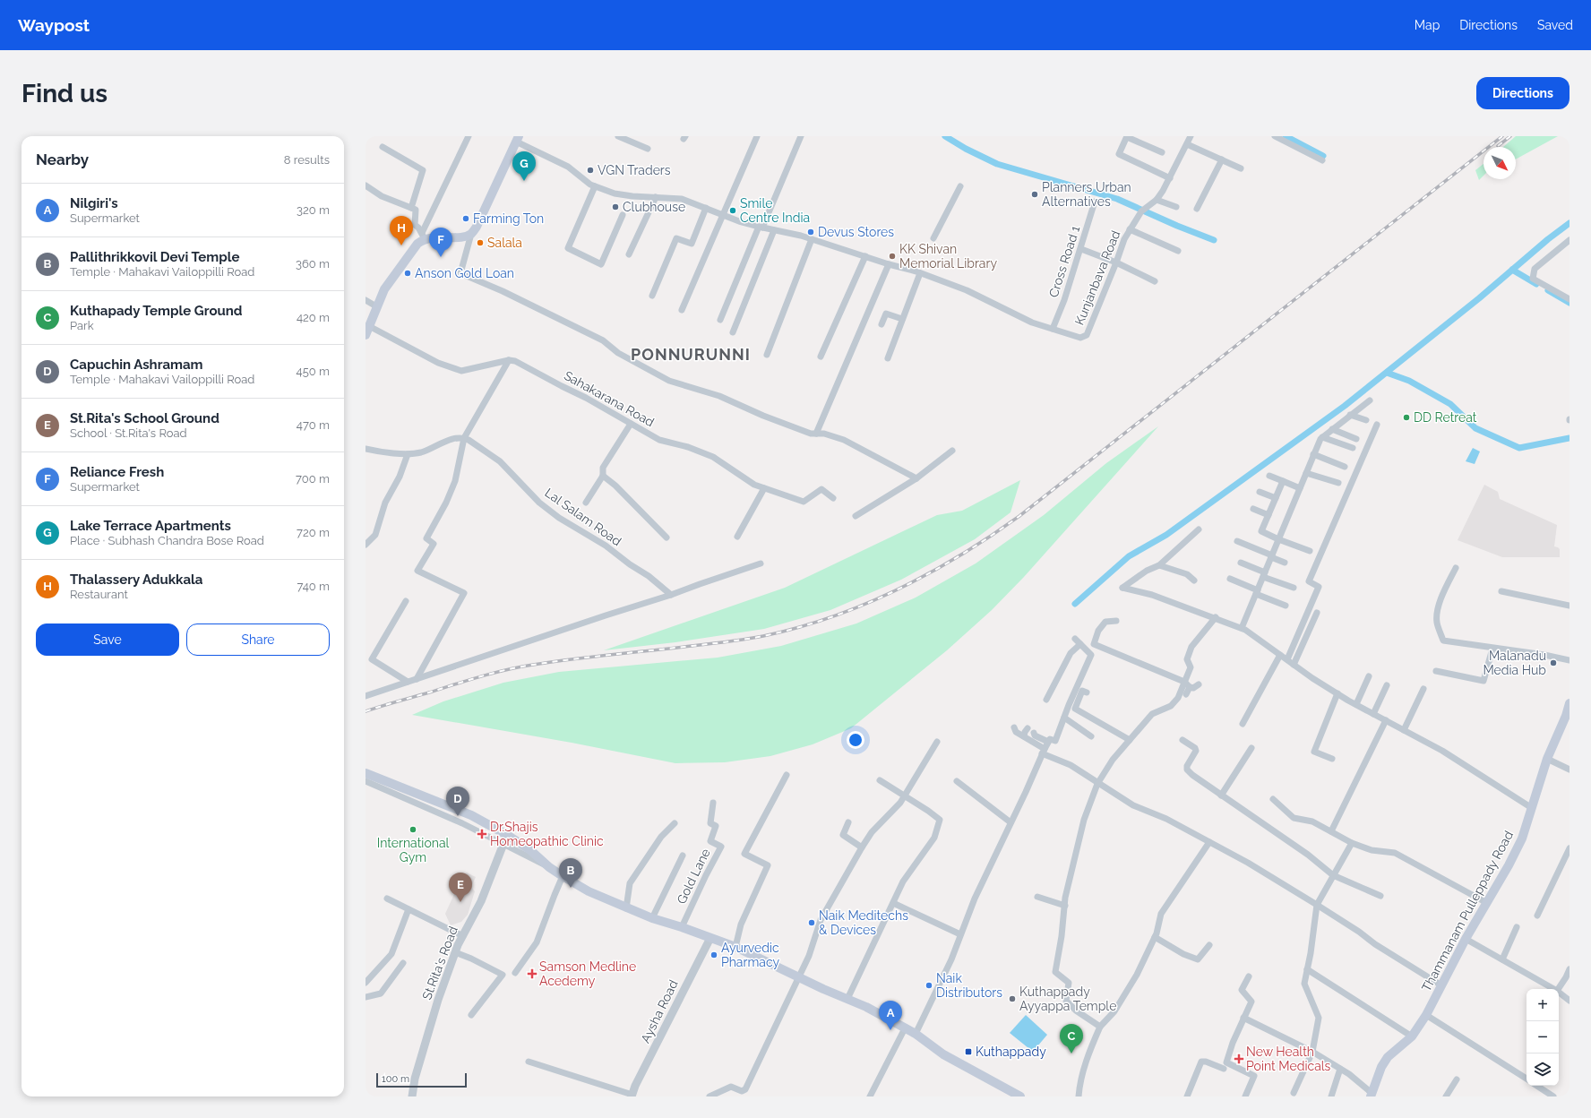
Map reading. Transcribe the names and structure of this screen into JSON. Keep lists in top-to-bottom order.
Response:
{
  "streets": {
    "main road": ["Thammanam Pulleppady Road"],
    "street": [
      "Cross Road 1",
      "Kunjanbava Road",
      "Sahakarana Road",
      "Lal Salam Road",
      "Gold Lane",
      "St.Rita's Road",
      "Aysha Road"
    ]
  },
  "crossings": [
    ["Cross Road 1", "Kunjanbava Road"]
  ],
  "districts": ["PONNURUNNI"],
  "places": {
    "other": [
      "VGN Traders",
      "Planners Urban Alternatives",
      "Clubhouse",
      "Smile Centre India",
      "Farming Ton",
      "Devus Stores",
      "Salala",
      "KK Shivan Memorial Library",
      "Anson Gold Loan",
      "DD Retreat",
      "Malanadu Media Hub",
      "International Gym",
      "Naik Meditechs & Devices",
      "Ayurvedic Pharmacy",
      "Naik Distributors",
      "Kuthappady Ayyappa Temple"
    ],
    "health": ["Dr.Shajis Homeopathic Clinic", "Samson Medline Acedemy", "New Health Point Medicals"],
    "transit": ["Kuthappady"]
  },
  "scale_bar": "100 m",
  "north": "bottom right",
  "page": {
    "header": "Waypost",
    "nav": ["Map", "Directions", "Saved"],
    "buttons": [
      "Directions",
      ["Save", "Share"]
    ],
    "title": "Find us",
    "heading": ["Nearby", "8 results"],
    "pins": [
      "G",
      "H",
      "F",
      "D",
      "B",
      "E",
      "A",
      "C"
    ],
    "list": [
      {
        "mark": "A",
        "name": "Nilgiri's",
        "note": "Supermarket",
        "value": "320 m"
      },
      {
        "mark": "B",
        "name": "Pallithrikkovil Devi Temple",
        "note": "Temple · Mahakavi Vailoppilli Road",
        "value": "360 m"
      },
      {
        "mark": "C",
        "name": "Kuthapady Temple Ground",
        "note": "Park",
        "value": "420 m"
      },
      {
        "mark": "D",
        "name": "Capuchin Ashramam",
        "note": "Temple · Mahakavi Vailoppilli Road",
        "value": "450 m"
      },
      {
        "mark": "E",
        "name": "St.Rita's School Ground",
        "note": "School · St.Rita's Road",
        "value": "470 m"
      },
      {
        "mark": "F",
        "name": "Reliance Fresh",
        "note": "Supermarket",
        "value": "700 m"
      },
      {
        "mark": "G",
        "name": "Lake Terrace Apartments",
        "note": "Place · Subhash Chandra Bose Road",
        "value": "720 m"
      },
      {
        "mark": "H",
        "name": "Thalassery Adukkala",
        "note": "Restaurant",
        "value": "740 m"
      }
    ],
    "map_buttons": ["+", "−"],
    "scale": "100 m"
  }
}
